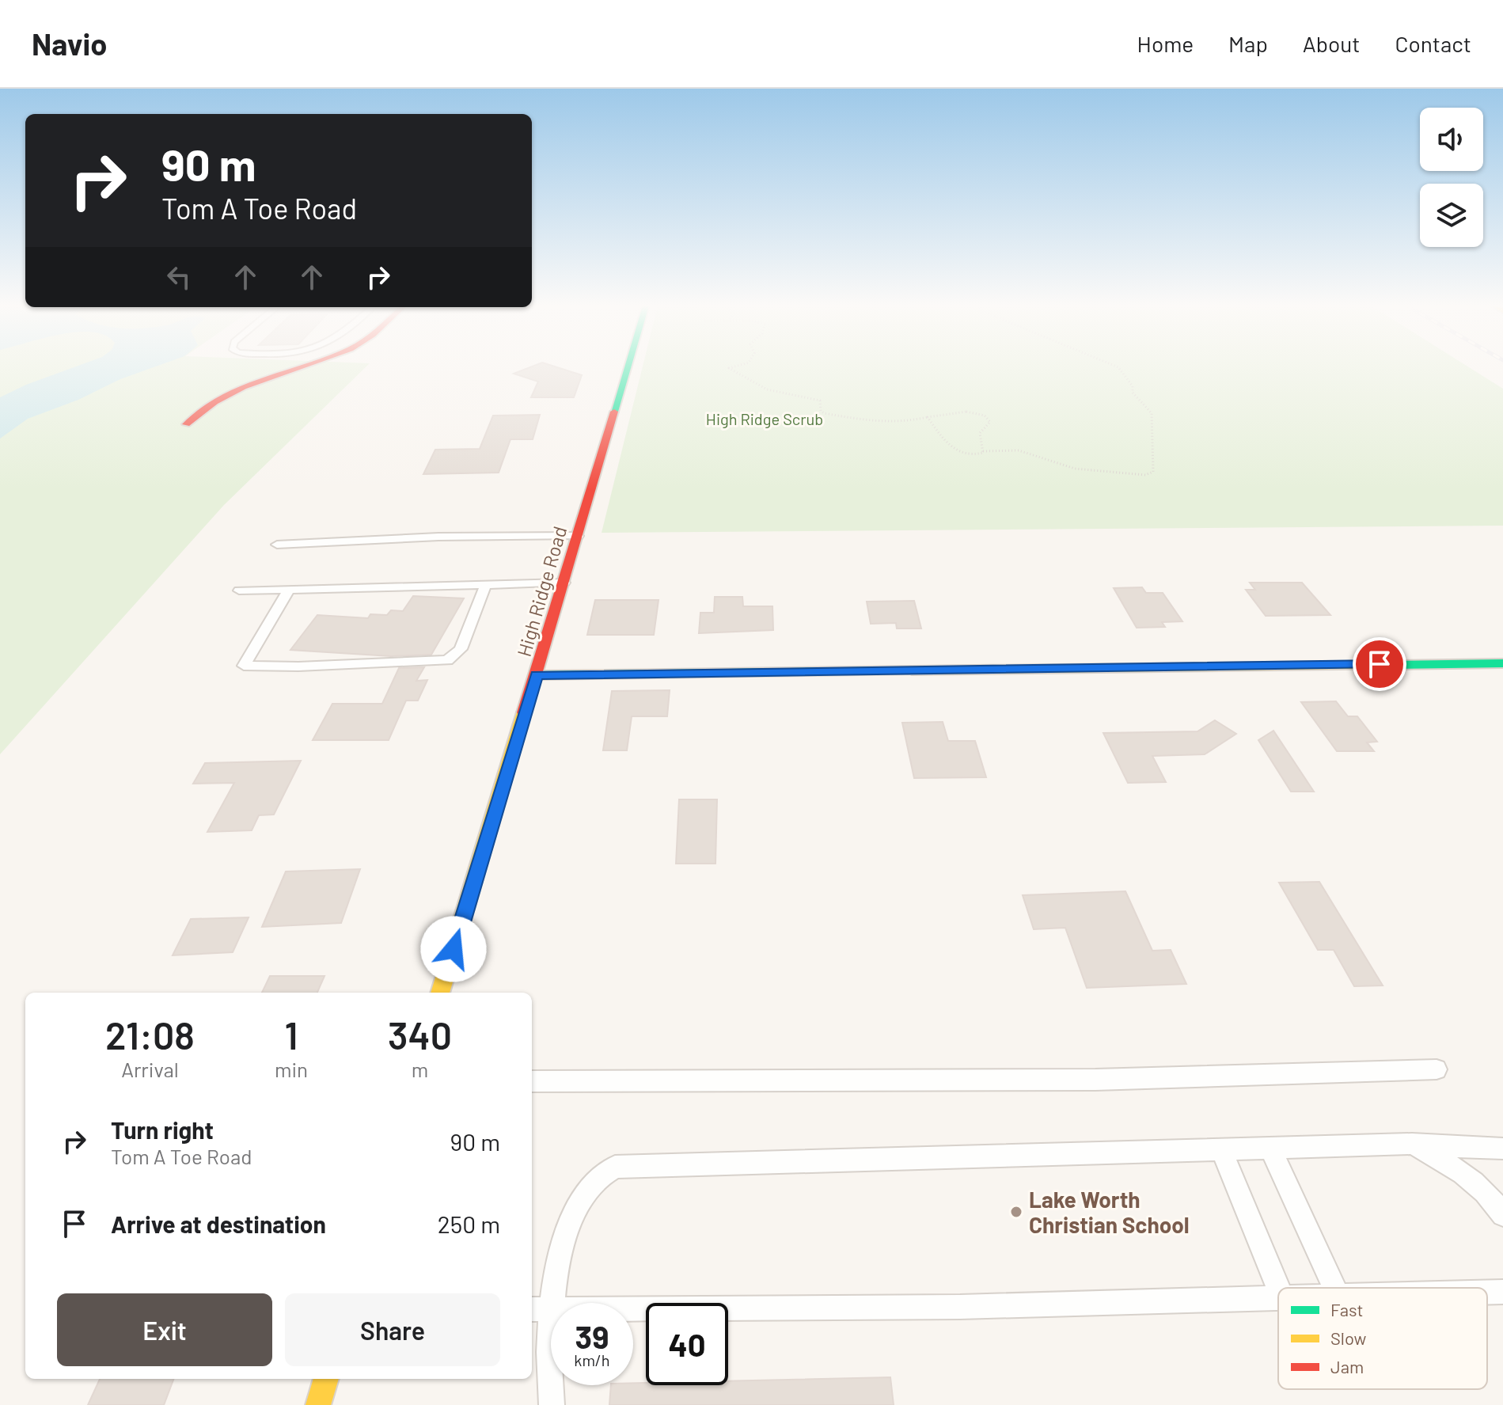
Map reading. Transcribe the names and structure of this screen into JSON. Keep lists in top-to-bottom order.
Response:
{
  "streets": {
    "main road": ["High Ridge Road"]
  },
  "parks": ["High Ridge Scrub"],
  "places": ["Lake Worth Christian School"],
  "legend": ["Fast", "Slow", "Jam"],
  "page": {
    "header": "Navio",
    "nav": [
      "Home",
      "Map",
      "About",
      "Contact"
    ],
    "turn": ["90 m", "Tom A Toe Road"],
    "eta": [
      "21:08",
      "Arrival",
      "1",
      "min",
      "340",
      "m"
    ],
    "list": [
      {
        "name": "Turn right",
        "note": "Tom A Toe Road",
        "value": "90 m"
      },
      {
        "name": "Arrive at destination",
        "value": "250 m"
      }
    ],
    "buttons": ["Exit", "Share"],
    "speed": "39 km/h",
    "limit": "40"
  }
}
